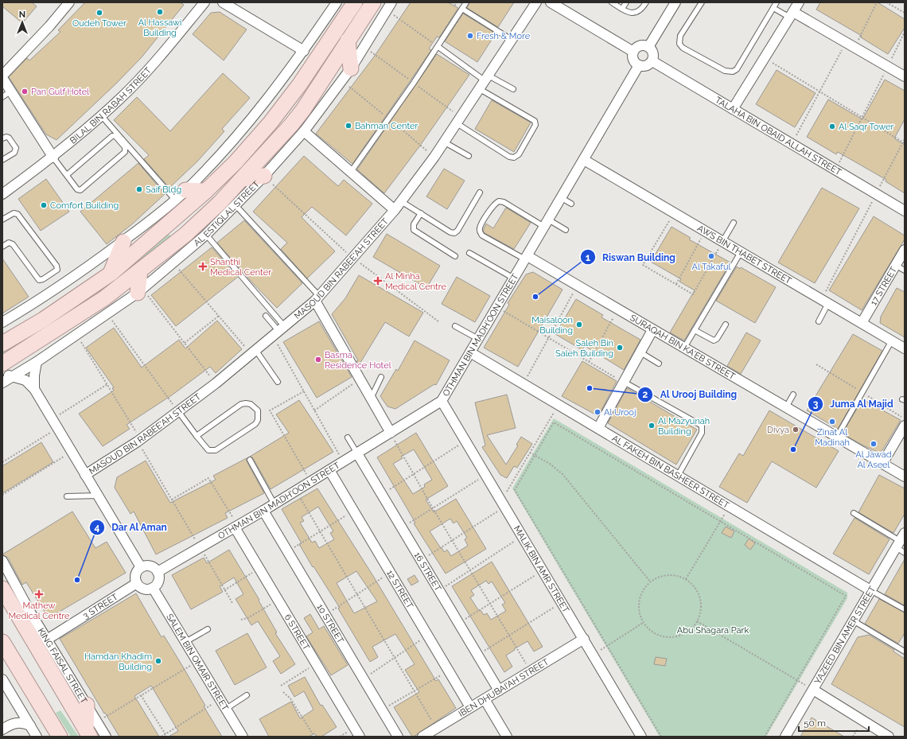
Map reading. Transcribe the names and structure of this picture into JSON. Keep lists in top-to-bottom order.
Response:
{
  "streets": {
    "main road": ["AL ESTIQLAL STREET", "KING FAISAL STREET"],
    "street": [
      "BILAL BIN RABAH STREET",
      "TALAHA BIN OBAID ALLAH STREET",
      "AWS BIN THABET STREET",
      "MASOUD BIN RABEE'AH STREET",
      "17 STREET",
      "OTHMAN BIN MADH'OON STREET",
      "SURAQAH BIN KA'EB STREET",
      "AL FAKEH BIN BASHEER STREET",
      "MALIK BIN AMR STREET",
      "16 STREET",
      "12 STREET",
      "3 STREET",
      "10 STREET",
      "6 STREET",
      "YAZEED BIN AMER STREET",
      "SALEM BIN OMAIR STREET",
      "IBEN DHUBAI'AH STREET"
    ]
  },
  "crossings": [
    ["TALAHA BIN OBAID ALLAH STREET", "OTHMAN BIN MADH'OON STREET"],
    ["AWS BIN THABET STREET", "17 STREET"],
    ["AWS BIN THABET STREET", "OTHMAN BIN MADH'OON STREET"],
    ["OTHMAN BIN MADH'OON STREET", "SURAQAH BIN KA'EB STREET"],
    ["OTHMAN BIN MADH'OON STREET", "AL FAKEH BIN BASHEER STREET"],
    ["OTHMAN BIN MADH'OON STREET", "MALIK BIN AMR STREET"],
    ["OTHMAN BIN MADH'OON STREET", "16 STREET"],
    ["OTHMAN BIN MADH'OON STREET", "12 STREET"],
    ["OTHMAN BIN MADH'OON STREET", "3 STREET"],
    ["OTHMAN BIN MADH'OON STREET", "10 STREET"],
    ["OTHMAN BIN MADH'OON STREET", "6 STREET"],
    ["OTHMAN BIN MADH'OON STREET", "SALEM BIN OMAIR STREET"],
    ["AL FAKEH BIN BASHEER STREET", "YAZEED BIN AMER STREET"],
    ["MALIK BIN AMR STREET", "IBEN DHUBAI'AH STREET"],
    ["16 STREET", "IBEN DHUBAI'AH STREET"],
    ["12 STREET", "IBEN DHUBAI'AH STREET"],
    ["3 STREET", "SALEM BIN OMAIR STREET"],
    ["3 STREET", "KING FAISAL STREET"]
  ],
  "parks": ["Abu Shagara Park"],
  "places": {
    "other": [
      "Al Hassawi Building",
      "Oudeh Tower",
      "Fresh & More",
      "Pan Gulf Hotel",
      "Bahman Center",
      "Al Saqr Tower",
      "Saif Bldg",
      "Comfort Building",
      "Al Takaful",
      "Riswan Building",
      "Maisaloon Building",
      "Saleh Bin Saleh Building",
      "Basma Residence Hotel",
      "Al Urooj Building",
      "Al Urooj",
      "Zinat Al Madinah",
      "Al Mazyunah Building",
      "Divya",
      "Al Jawad Al Aseel",
      "Juma Al Majid",
      "Dar Al Aman",
      "Hamdan Khadim Building"
    ],
    "health": ["Shanthi Medical Center", "Al Minha Medical Centre", "Mathew Medical Centre"]
  },
  "scale_bar": "50 m",
  "north": "top"
}
